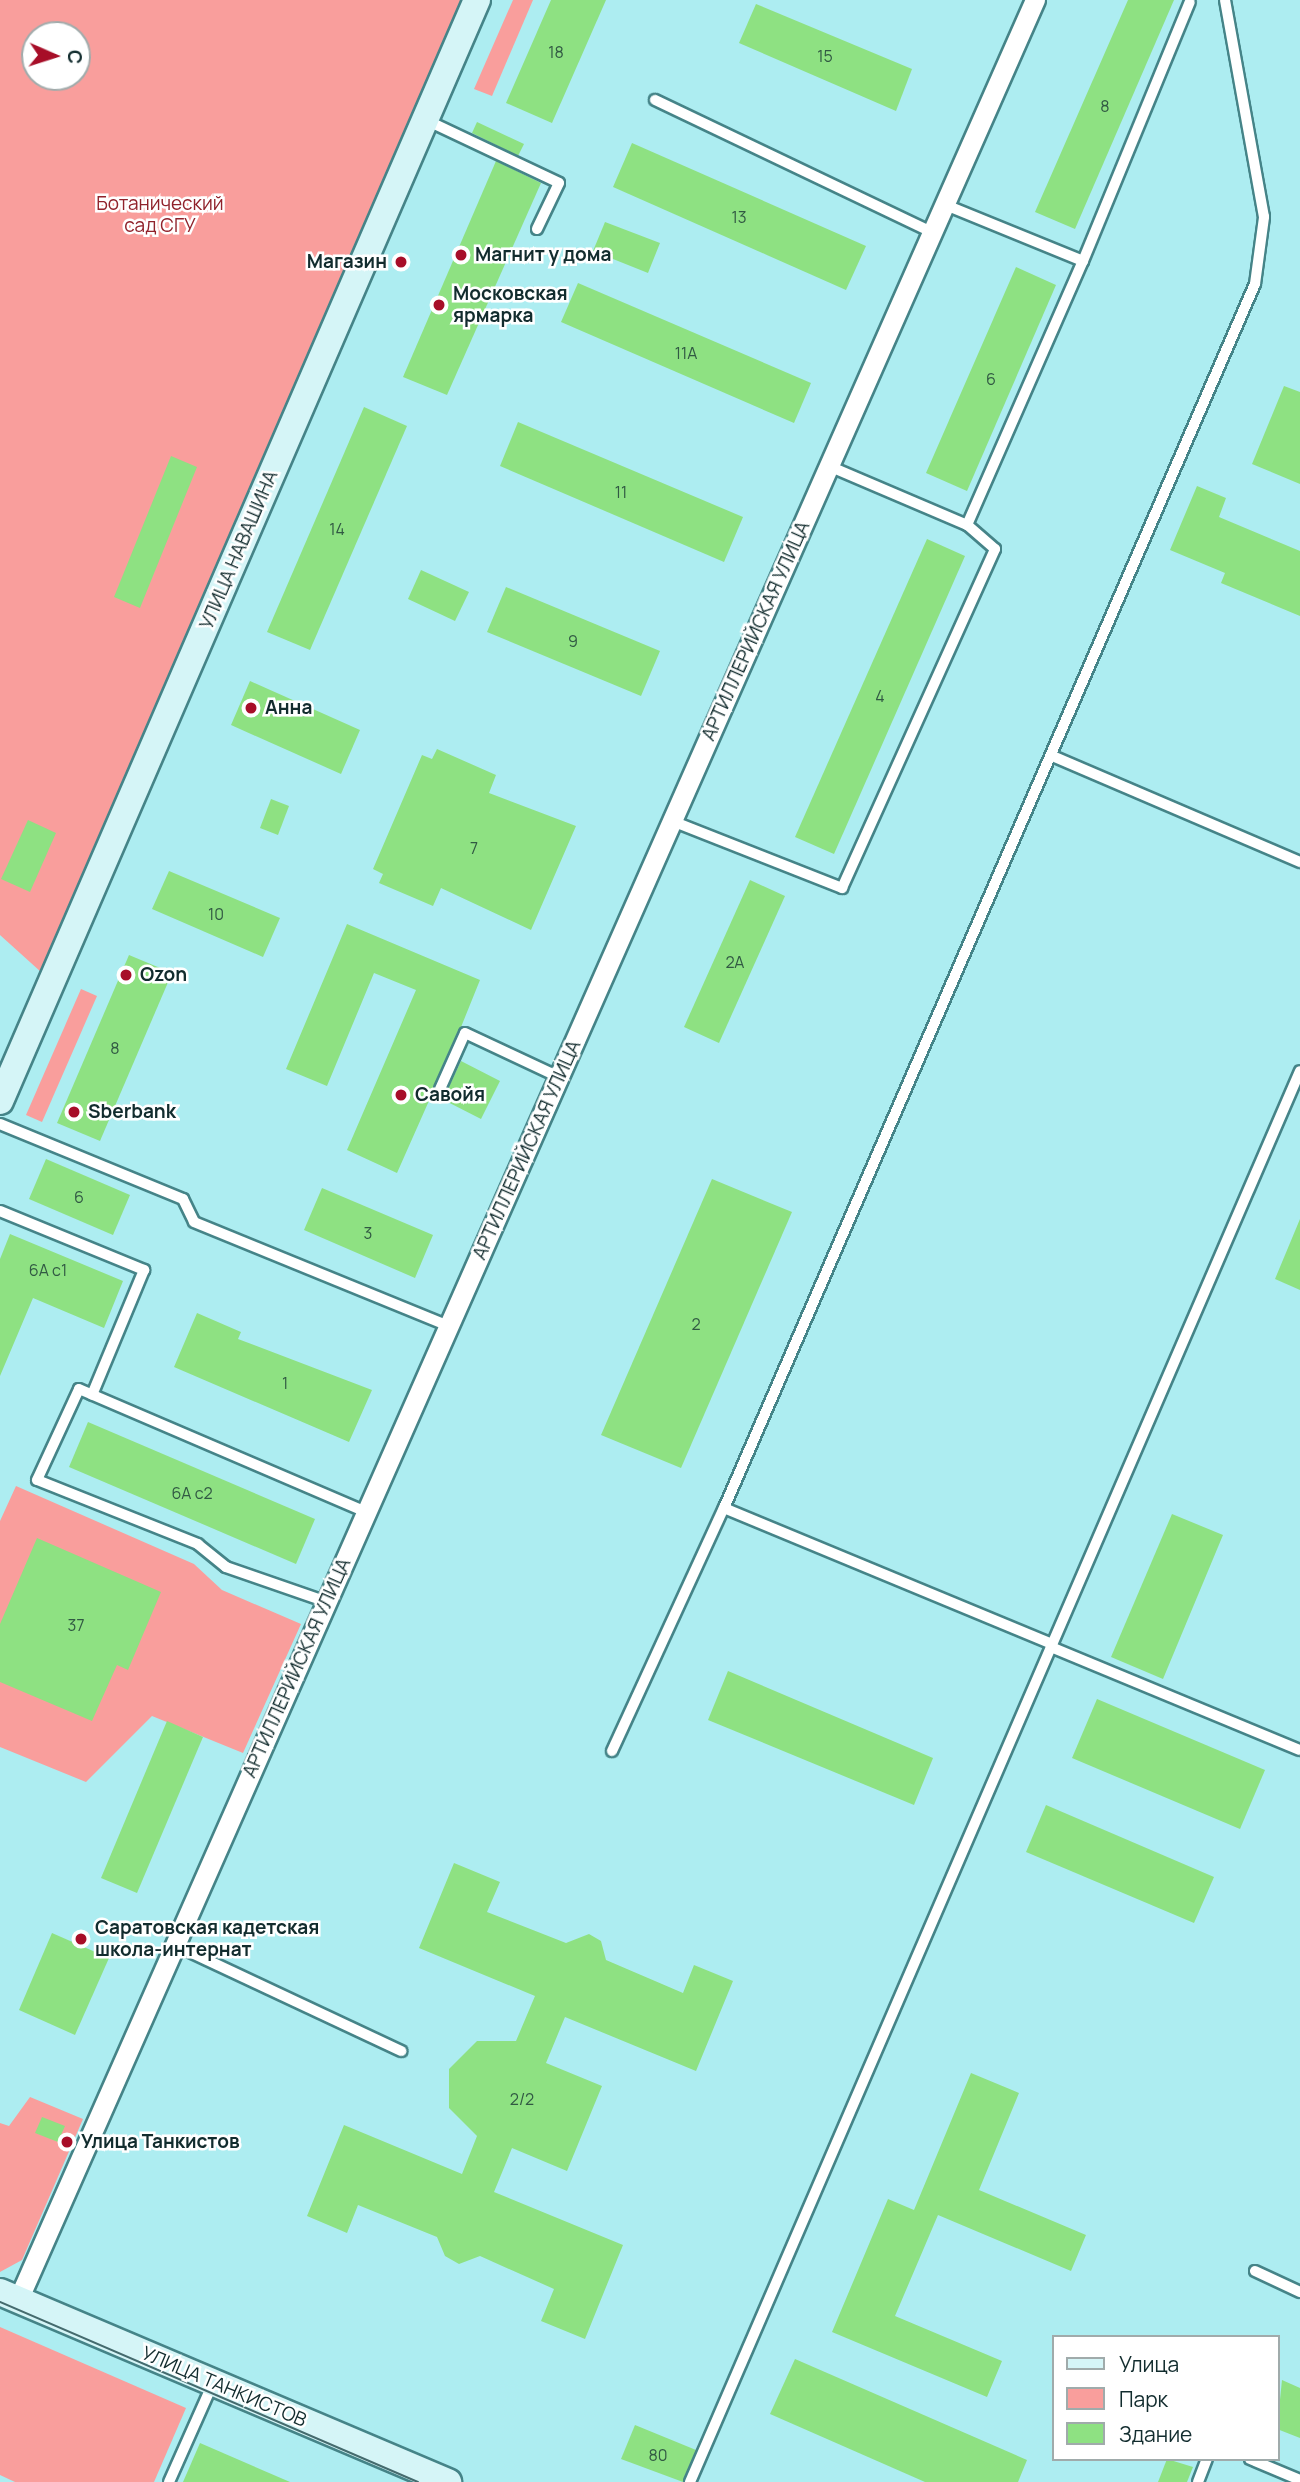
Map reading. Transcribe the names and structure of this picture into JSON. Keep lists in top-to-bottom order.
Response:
{
  "streets": {
    "main road": ["УЛИЦА НАВАШИНА", "УЛИЦА ТАНКИСТОВ"],
    "street": ["АРТИЛЛЕРИЙСКАЯ УЛИЦА"]
  },
  "crossings": [
    ["АРТИЛЛЕРИЙСКАЯ УЛИЦА", "УЛИЦА ТАНКИСТОВ"]
  ],
  "parks": ["Ботанический сад СГУ"],
  "places": [
    "Магнит у дома",
    "Магазин",
    "Московская ярмарка",
    "Анна",
    "Ozon",
    "Савойя",
    "Sberbank",
    "Саратовская кадетская школа-интернат",
    "Улица Танкистов"
  ],
  "house_numbers": [
    "18",
    "15",
    "8",
    "13",
    "11А",
    "6",
    "11",
    "14",
    "9",
    "4",
    "7",
    "10",
    "2А",
    "8",
    "6",
    "3",
    "6А с1",
    "2",
    "1",
    "6А с2",
    "37",
    "2/2",
    "80"
  ],
  "legend": ["Улица", "Парк", "Здание"],
  "north": "right"
}
